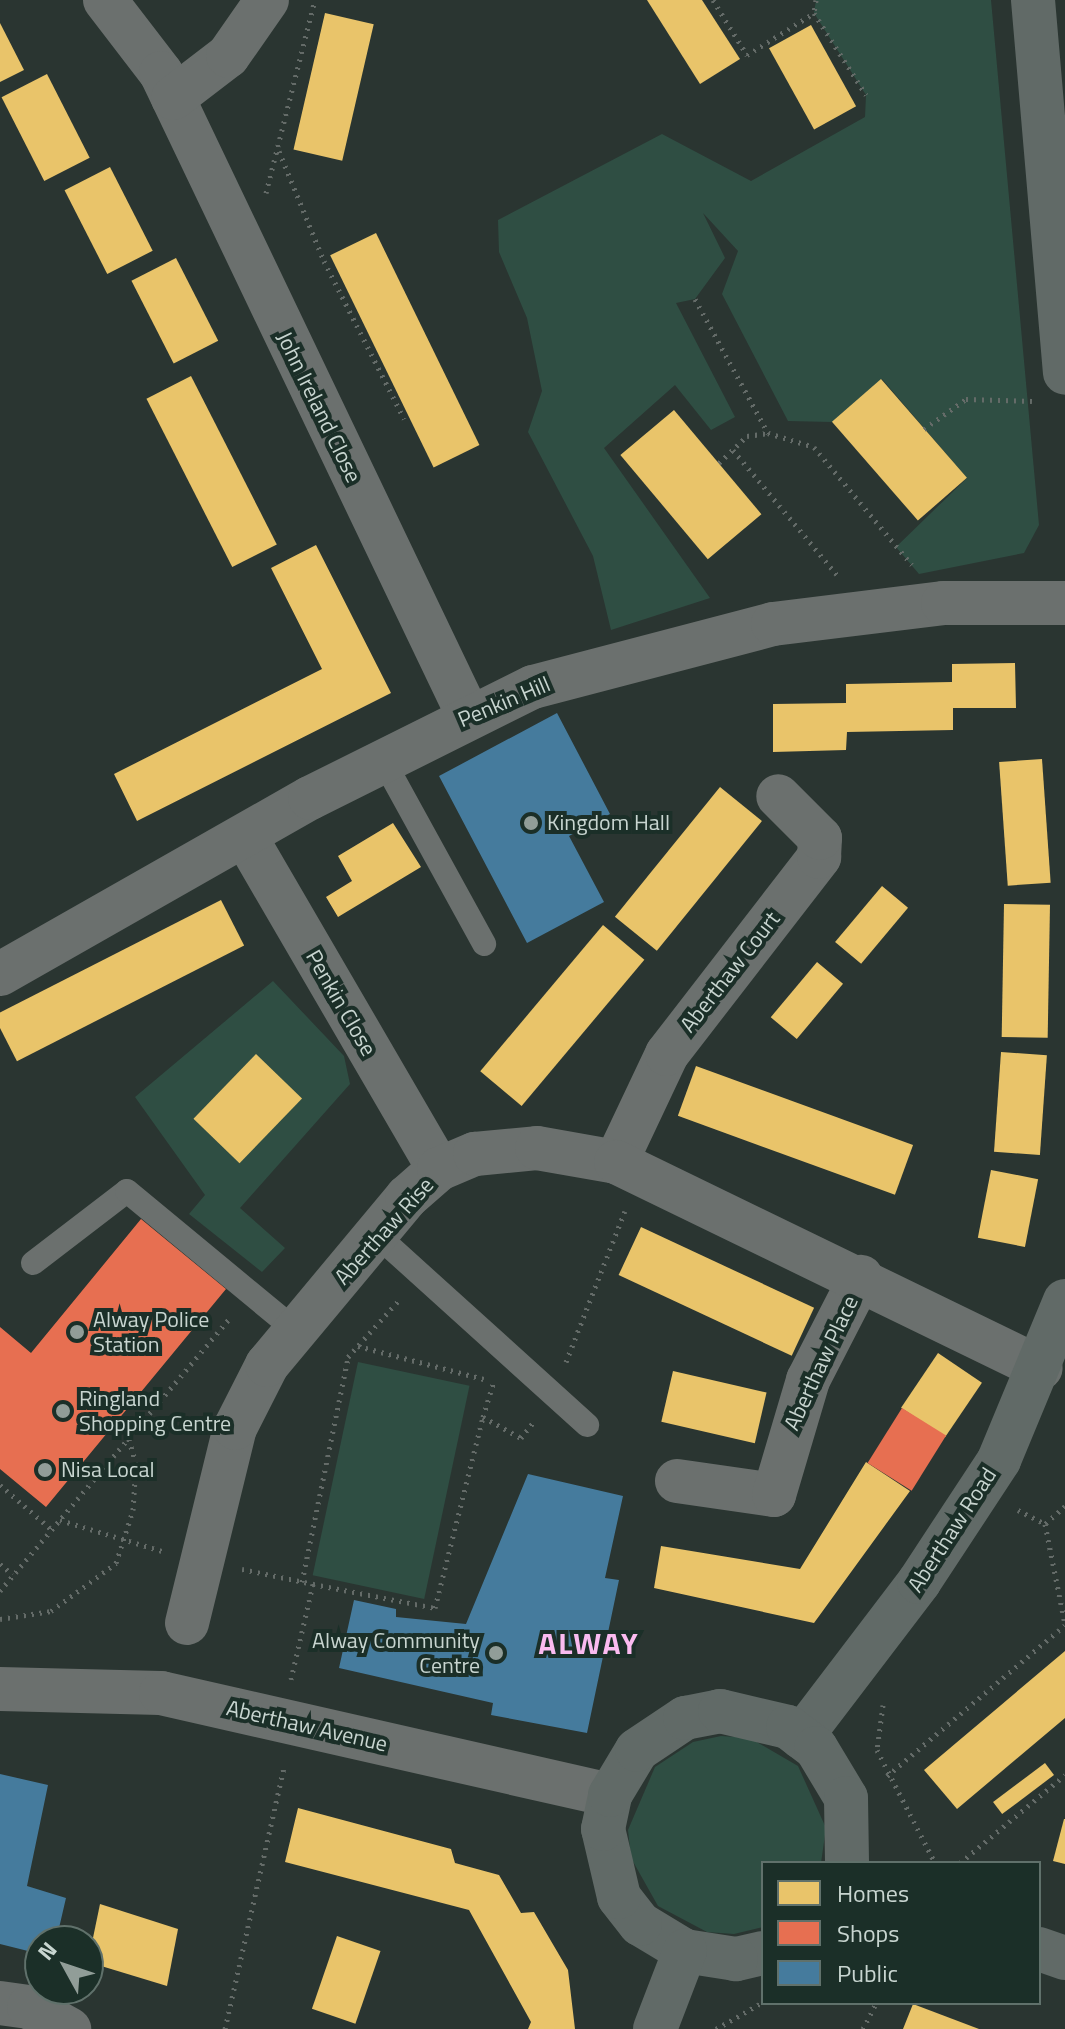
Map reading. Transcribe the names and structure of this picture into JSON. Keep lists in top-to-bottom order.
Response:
{
  "streets": {
    "street": [
      "John Ireland Close",
      "Penkin Hill",
      "Aberthaw Court",
      "Penkin Close",
      "Aberthaw Rise",
      "Aberthaw Place",
      "Aberthaw Road",
      "Aberthaw Avenue"
    ]
  },
  "crossings": [
    ["John Ireland Close", "Penkin Hill"],
    ["Penkin Hill", "Penkin Close"],
    ["Aberthaw Court", "Aberthaw Rise"],
    ["Penkin Close", "Aberthaw Rise"],
    ["Aberthaw Rise", "Aberthaw Place"],
    ["Aberthaw Rise", "Aberthaw Road"]
  ],
  "districts": ["ALWAY"],
  "places": [
    "Kingdom Hall",
    "Alway Police Station",
    "Ringland Shopping Centre",
    "Nisa Local",
    "Alway Community Centre"
  ],
  "legend": ["Homes", "Shops", "Public"],
  "north": "top left"
}
